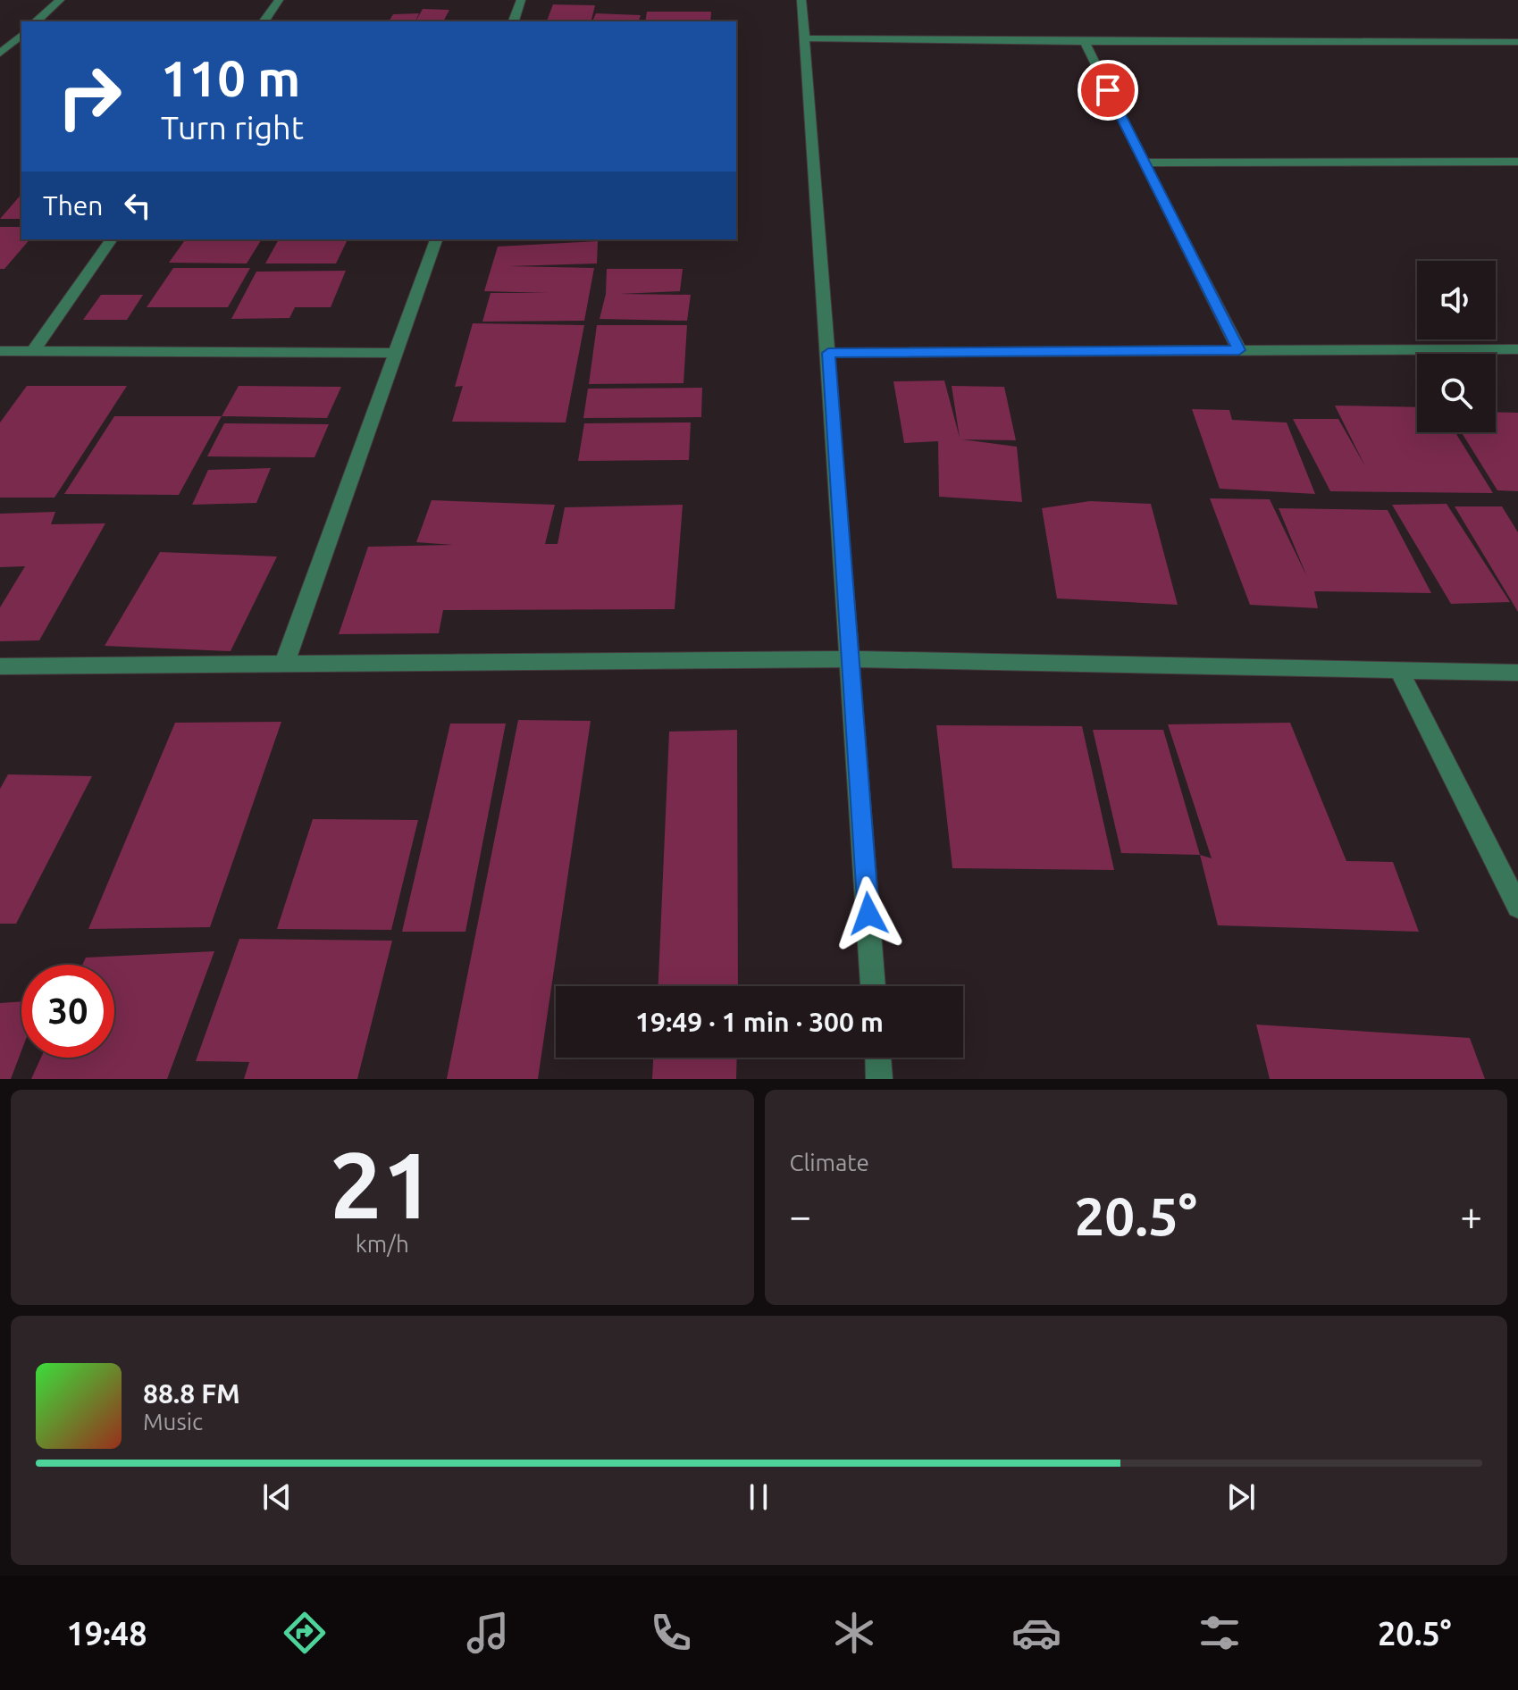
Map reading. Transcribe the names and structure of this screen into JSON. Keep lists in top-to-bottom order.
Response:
{
  "page": {
    "turn": ["110 m", "Turn right"],
    "then": "Then",
    "limit": "30",
    "trip": "19:49 · 1 min · 300 m",
    "tile": [
      ["21", "km/h"],
      "Climate"
    ],
    "heat": ["−", "20.5°", "+"],
    "song": ["88.8 FM", "Music"],
    "tabs": ["19:48", "20.5°"]
  }
}
